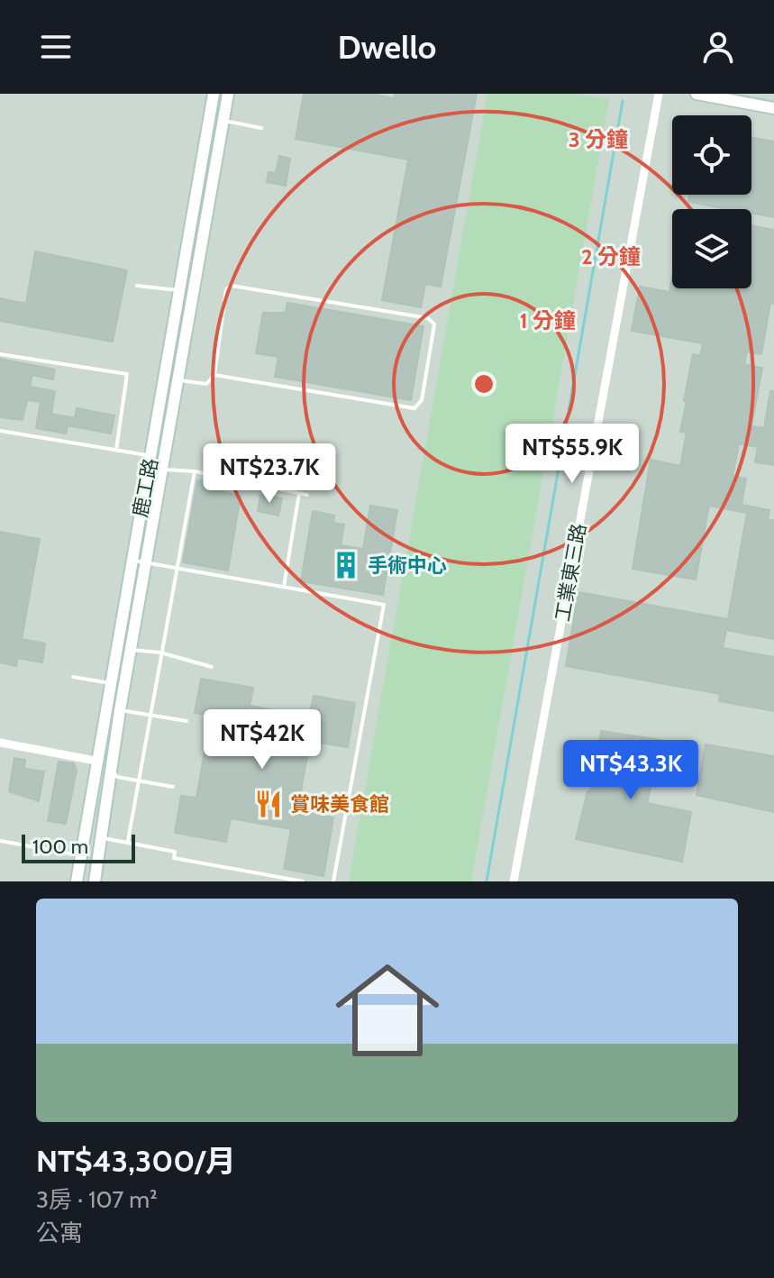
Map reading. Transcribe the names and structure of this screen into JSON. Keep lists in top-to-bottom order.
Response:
{
  "streets": {
    "street": ["鹿工路", "工業東三路"]
  },
  "places": {
    "building": ["手術中心"],
    "restaurant": ["賞味美食館"]
  },
  "scale_bar": "100 m",
  "page": {
    "header": "Dwello",
    "price": [
      "NT$55.9K",
      "NT$23.7K",
      "NT$42K",
      "NT$43.3K"
    ],
    "scale": "100 m",
    "list": [
      {
        "name": "NT$43,300/月",
        "note": "3房 · 107 m² · 公寓"
      }
    ]
  },
  "rings": ["3 分鐘", "2 分鐘", "1 分鐘"]
}
